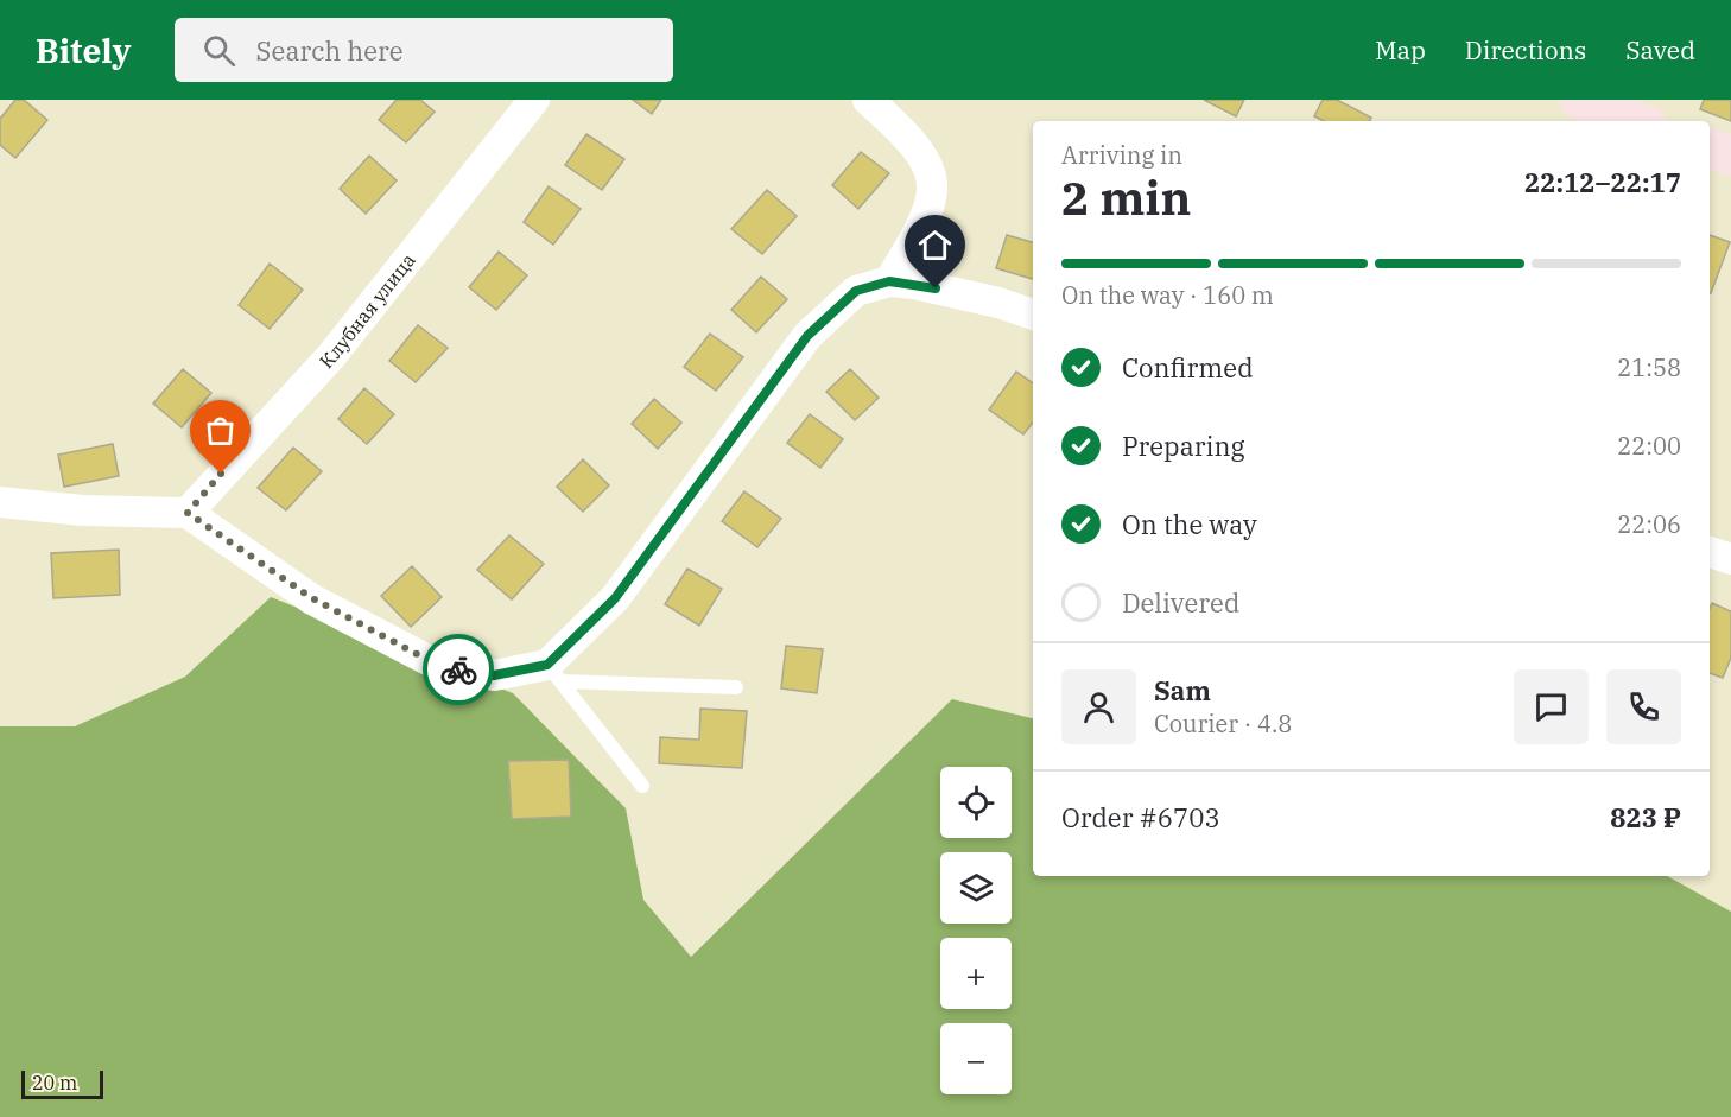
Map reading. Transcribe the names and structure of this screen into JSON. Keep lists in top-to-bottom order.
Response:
{
  "streets": {
    "street": ["Клубная улица"]
  },
  "scale_bar": "20 m",
  "page": {
    "header": "Bitely",
    "search": "Search here",
    "nav": ["Map", "Directions", "Saved"],
    "heading": ["2 min", "Arriving in", "22:12–22:17"],
    "panel": [
      "Sam",
      "Courier · 4.8",
      "Order #6703",
      "823 ₽"
    ],
    "bar": "On the way · 160 m",
    "list": [
      ["Confirmed", "21:58"],
      ["Preparing", "22:00"],
      ["On the way", "22:06"],
      "Delivered"
    ],
    "map_buttons": ["+", "−"],
    "scale": "20 m"
  }
}
